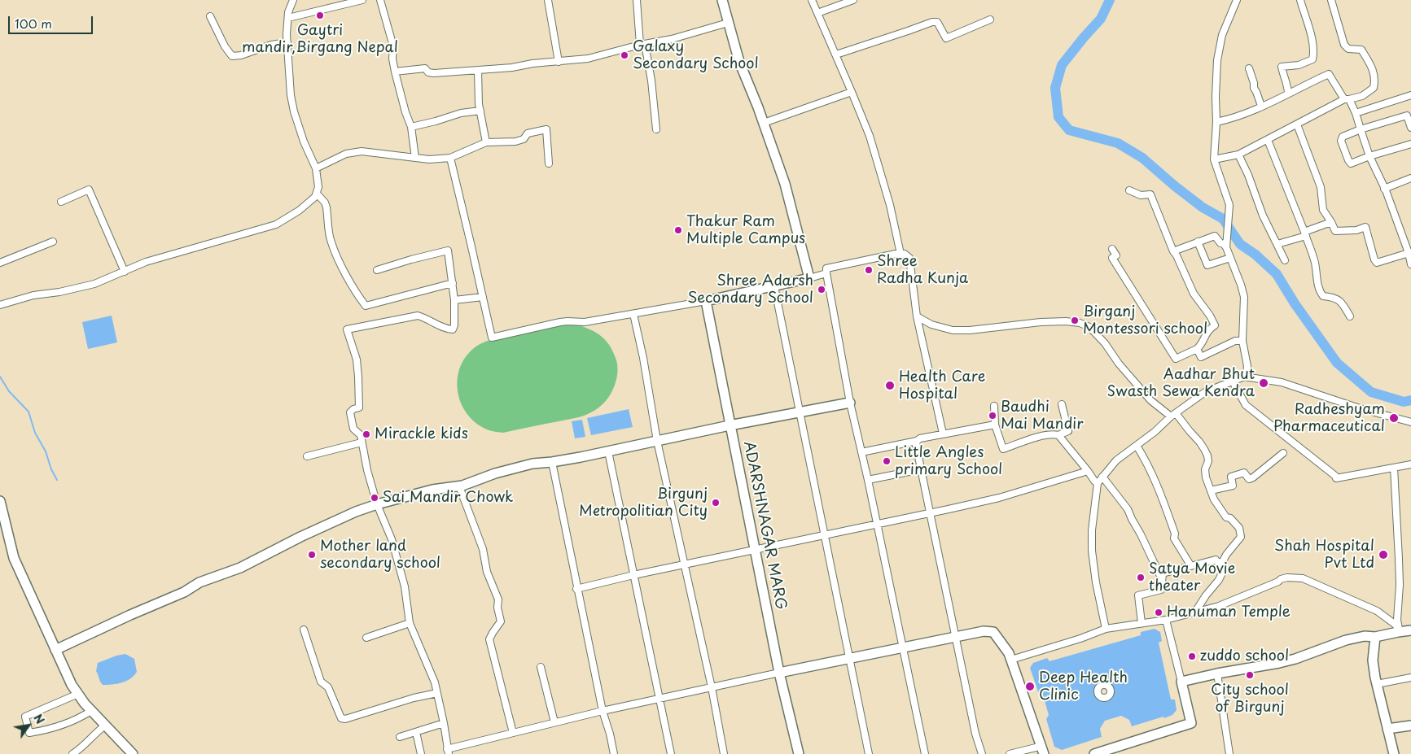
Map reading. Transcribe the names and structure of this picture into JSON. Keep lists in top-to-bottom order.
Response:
{
  "streets": {
    "street": ["ADARSHNAGAR MARG"]
  },
  "places": [
    "Gaytri mandir,Birgang Nepal",
    "Galaxy Secondary School",
    "Thakur Ram Multiple Campus",
    "Shree Radha Kunja",
    "Shree Adarsh Secondary School",
    "Birganj Montessori school",
    "Aadhar Bhut Swasth Sewa Kendra",
    "Health Care Hospital",
    "Baudhi Mai Mandir",
    "Radheshyam Pharmaceutical",
    "Mirackle kids",
    "Little Angles primary School",
    "Sai Mandir Chowk",
    "Birgunj Metropolitian City",
    "Mother land secondary school",
    "Shah Hospital Pvt Ltd",
    "Satya Movie theater",
    "Hanuman Temple",
    "zuddo school",
    "City school of Birgunj",
    "Deep Health Clinic"
  ],
  "scale_bar": "100 m",
  "north": "top right"
}
